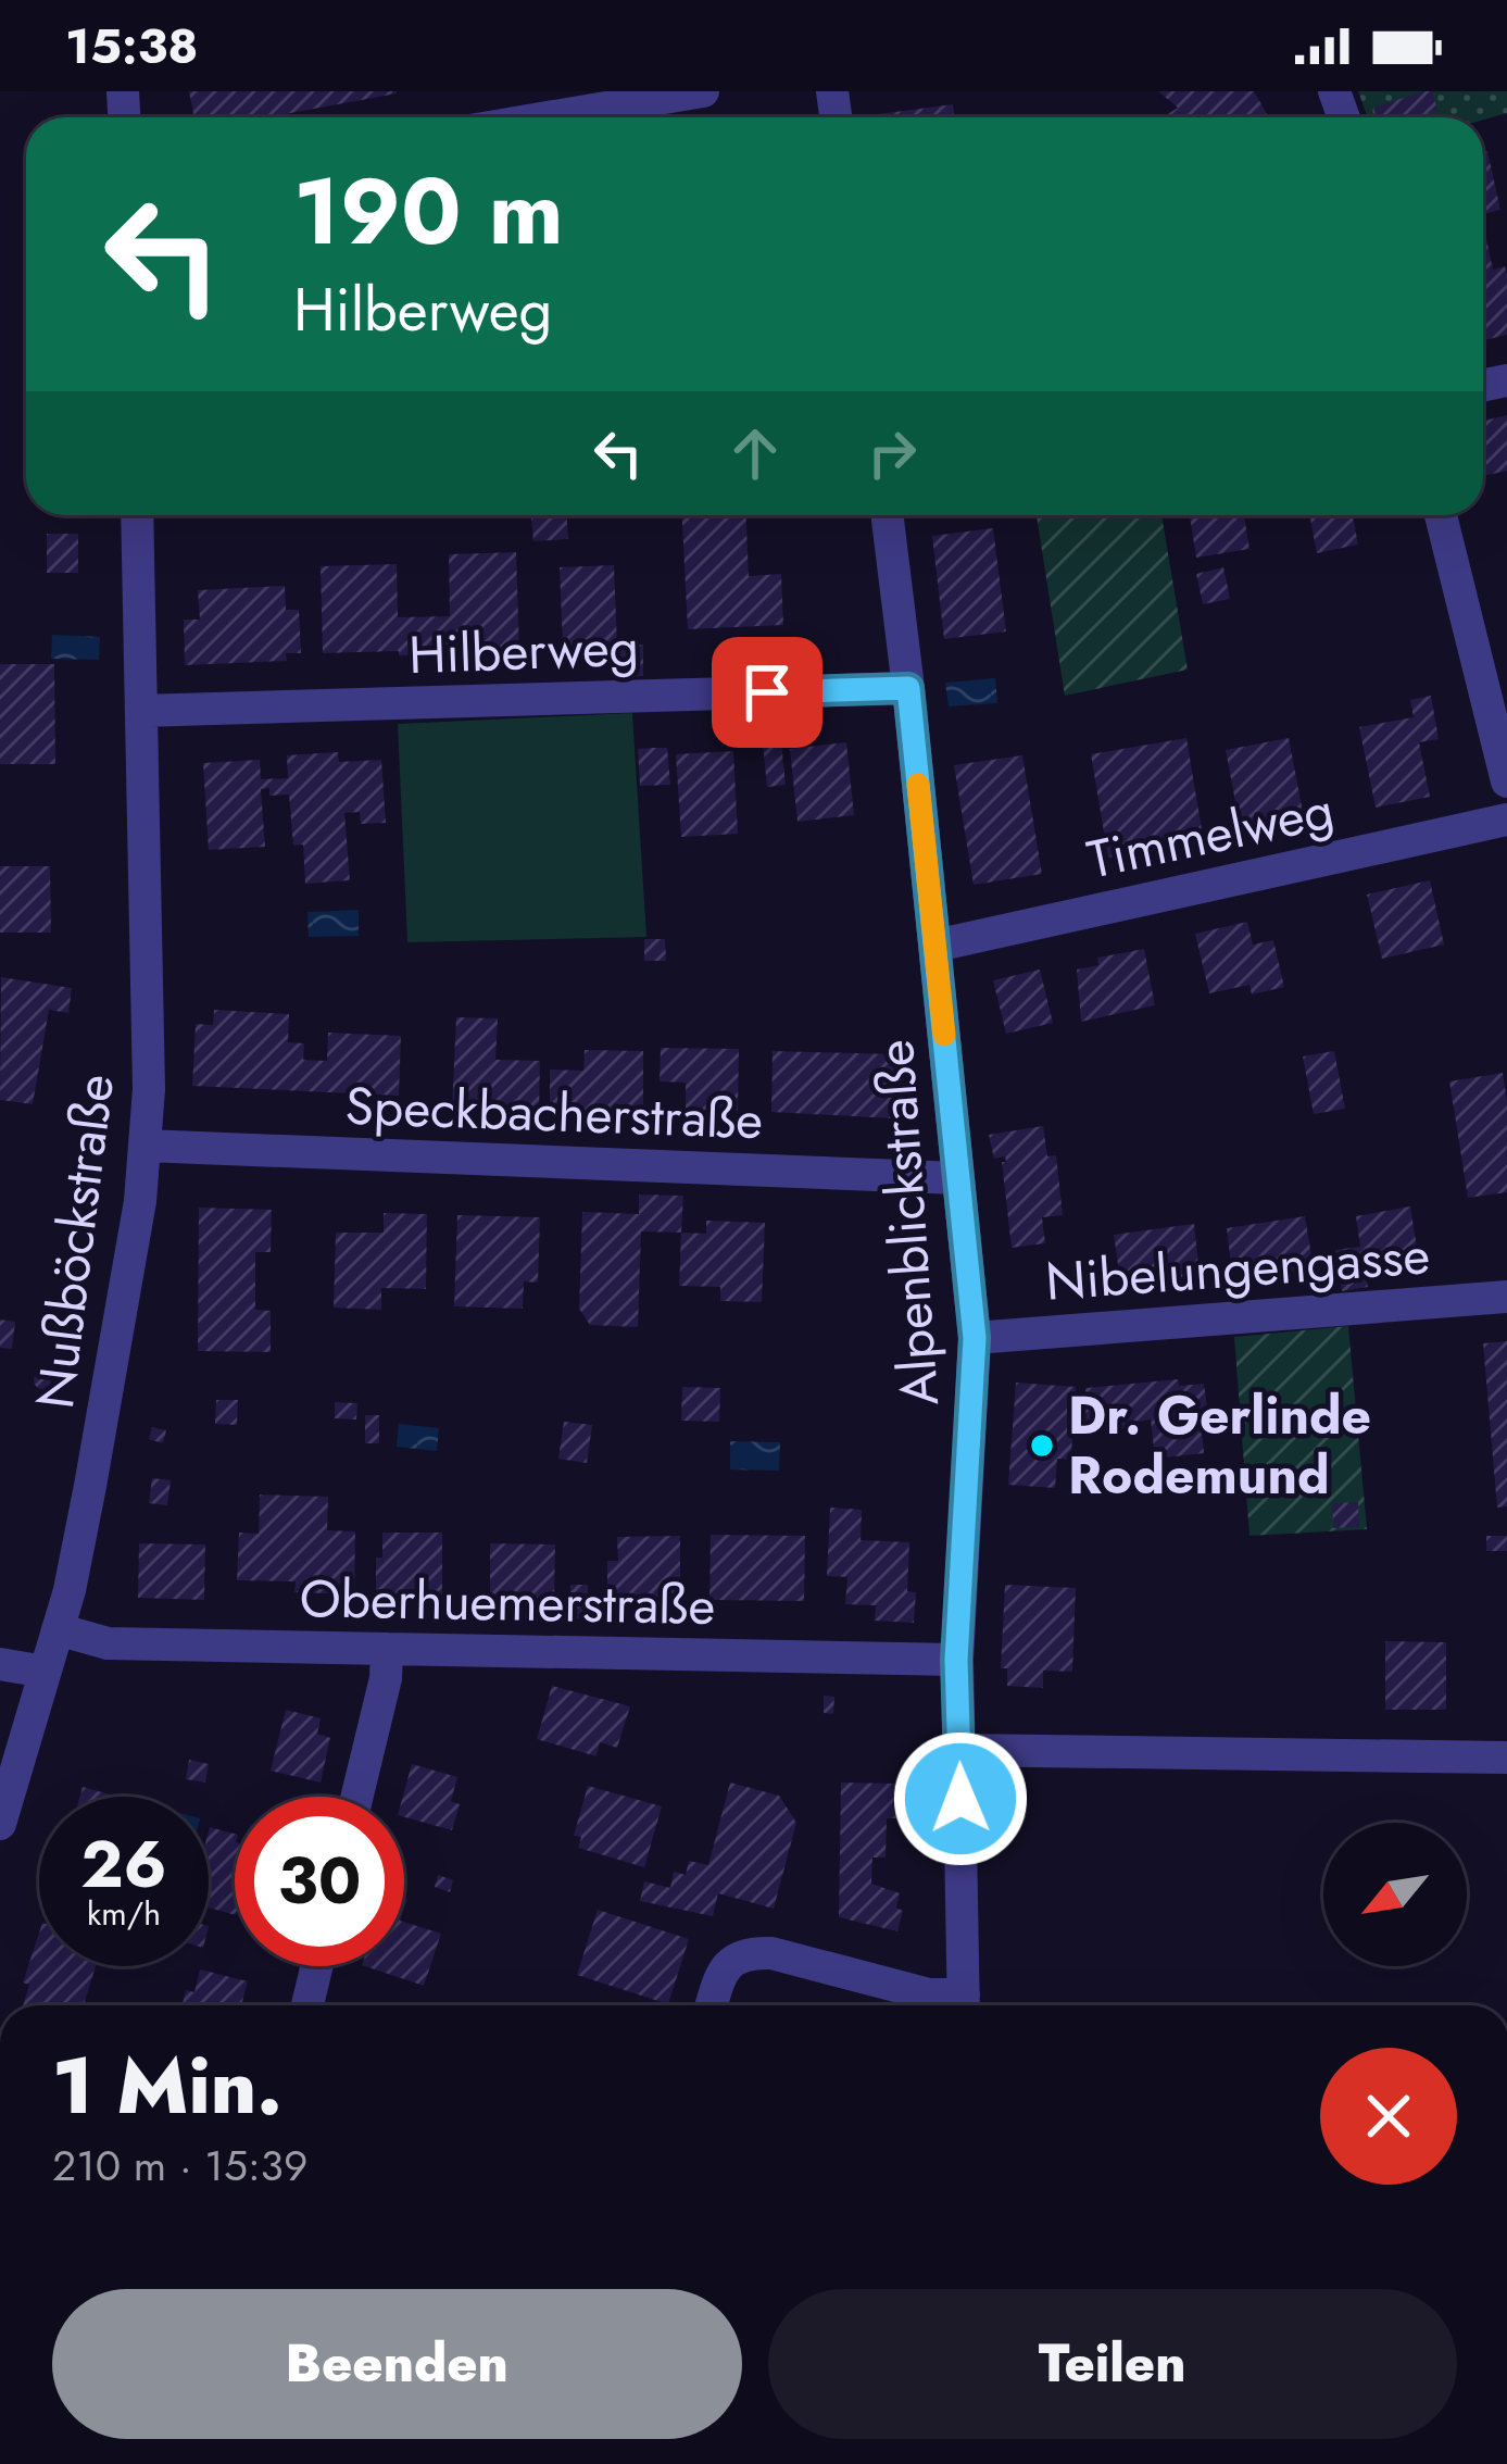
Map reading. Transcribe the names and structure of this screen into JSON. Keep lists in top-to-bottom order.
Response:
{
  "streets": {
    "street": [
      "Hilberweg",
      "Timmelweg",
      "Speckbacherstraße",
      "Alpenblickstraße",
      "Nußböckstraße",
      "Nibelungengasse",
      "Oberhuemerstraße"
    ]
  },
  "crossings": [
    ["Hilberweg", "Alpenblickstraße"],
    ["Hilberweg", "Nußböckstraße"],
    ["Timmelweg", "Alpenblickstraße"],
    ["Speckbacherstraße", "Alpenblickstraße"],
    ["Speckbacherstraße", "Nußböckstraße"],
    ["Alpenblickstraße", "Nibelungengasse"],
    ["Alpenblickstraße", "Oberhuemerstraße"],
    ["Nußböckstraße", "Oberhuemerstraße"]
  ],
  "places": ["Dr. Gerlinde Rodemund"],
  "north": "bottom left",
  "page": {
    "status": "15:38",
    "turn": ["190 m", "Hilberweg"],
    "speed": "26 km/h",
    "limit": "30",
    "heading": ["1 Min.", "210 m · 15:39"],
    "buttons": ["Beenden", "Teilen"]
  }
}
